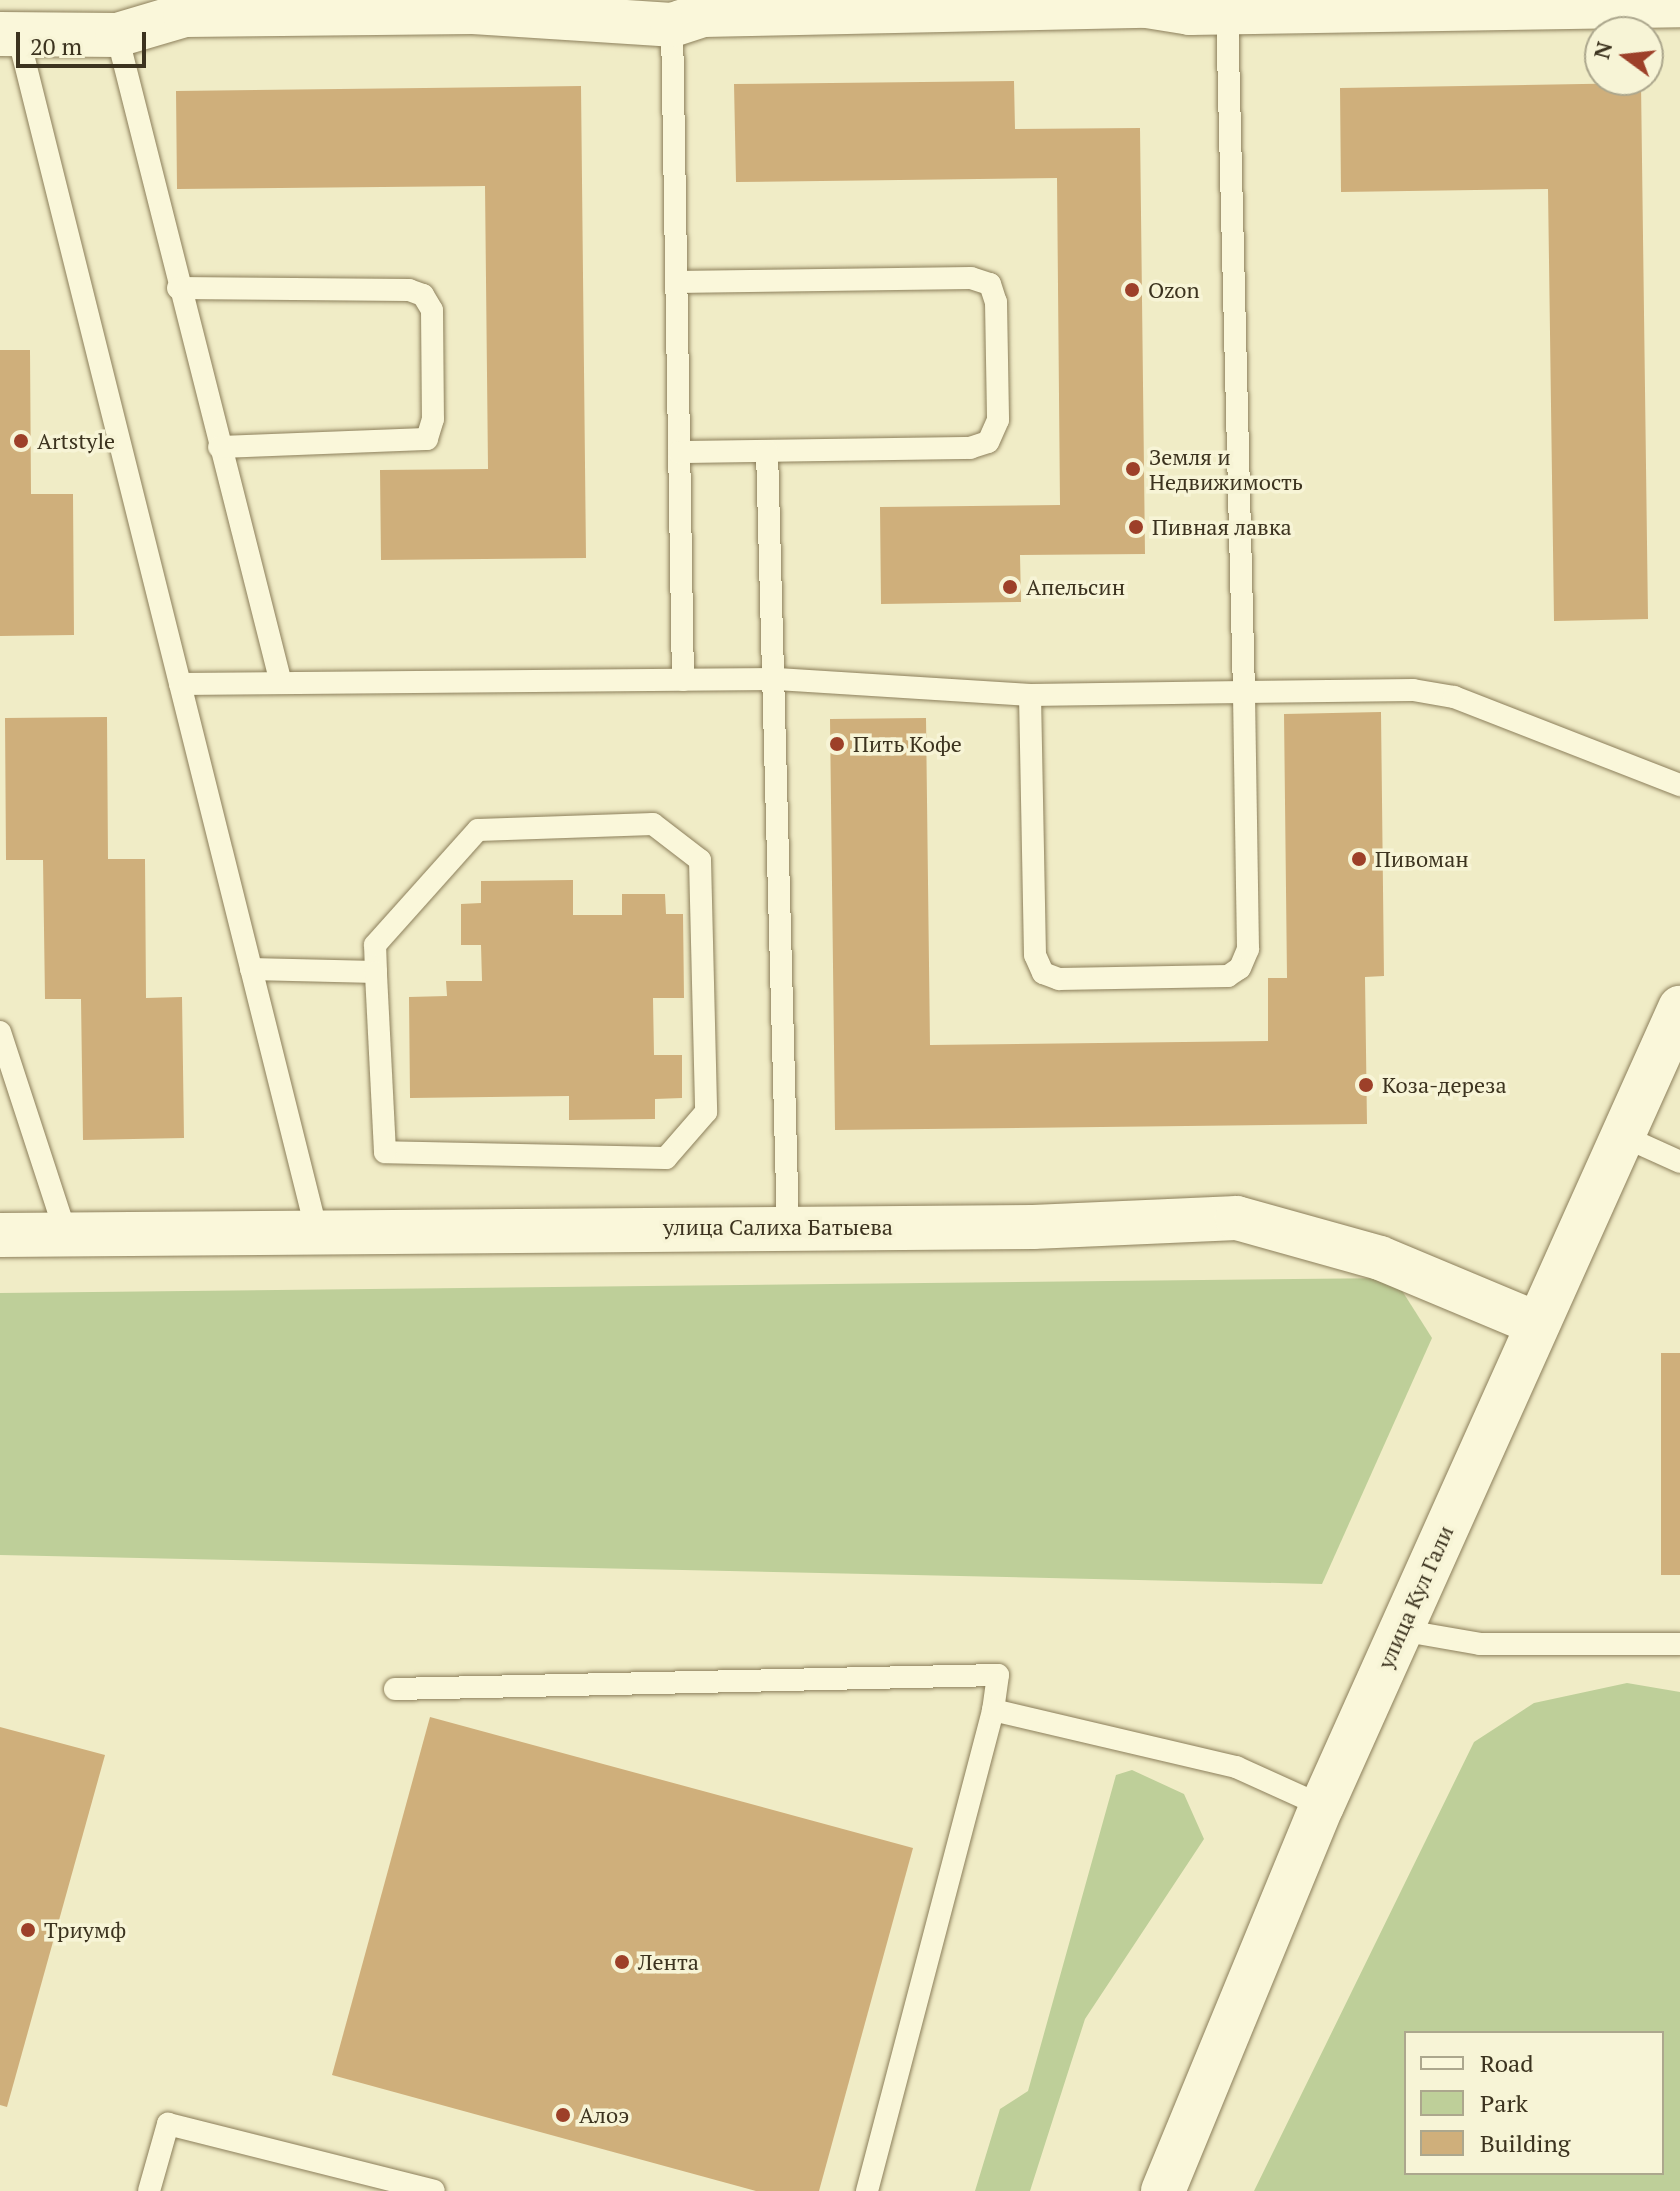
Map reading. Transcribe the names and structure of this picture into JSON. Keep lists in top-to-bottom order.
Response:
{
  "streets": {
    "street": ["улица Салиха Батыева", "улица Кул Гали"]
  },
  "crossings": [
    ["улица Салиха Батыева", "улица Кул Гали"]
  ],
  "places": [
    "Ozon",
    "Artstyle",
    "Земля и Недвижимость",
    "Пивная лавка",
    "Апельсин",
    "Пить Кофе",
    "Пивоман",
    "Коза-дереза",
    "Триумф",
    "Лента",
    "Алоэ"
  ],
  "legend": ["Road", "Park", "Building"],
  "scale_bar": "20 m",
  "north": "left"
}
